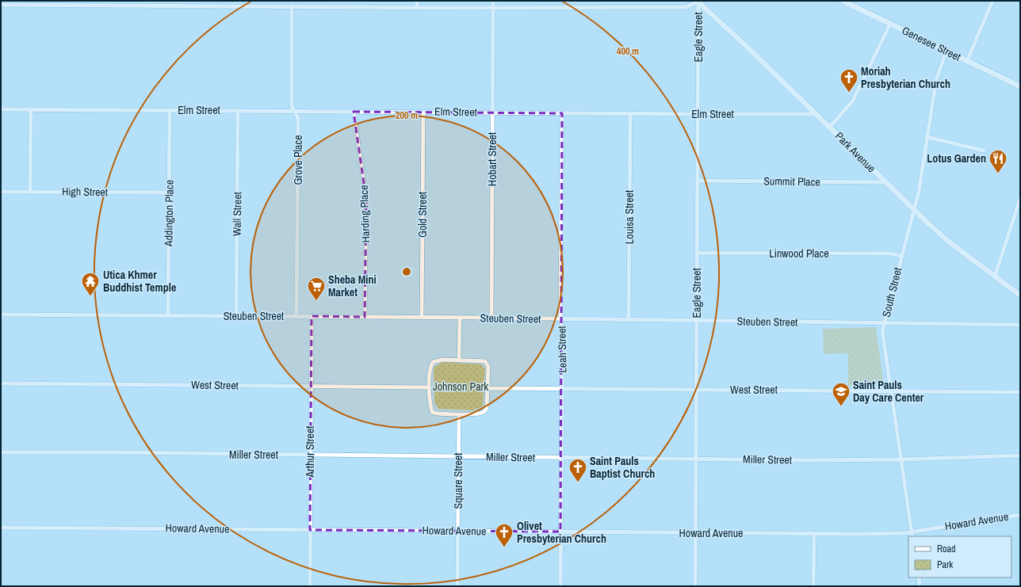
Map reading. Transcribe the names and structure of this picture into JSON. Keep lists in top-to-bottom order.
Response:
{
  "streets": {
    "street": [
      "Eagle Street",
      "Genesee Street",
      "Elm Street",
      "Park Avenue",
      "Hobart Street",
      "Grove Place",
      "Summit Place",
      "High Street",
      "Addington Place",
      "Wall Street",
      "Harding Place",
      "Gold Street",
      "Louisa Street",
      "Linwood Place",
      "South Street",
      "Steuben Street",
      "Leah Street",
      "West Street",
      "Arthur Street",
      "Miller Street",
      "Square Street",
      "Howard Avenue"
    ]
  },
  "crossings": [
    ["Eagle Street", "Elm Street"],
    ["Eagle Street", "Park Avenue"],
    ["Eagle Street", "Summit Place"],
    ["Eagle Street", "Linwood Place"],
    ["Eagle Street", "Steuben Street"],
    ["Eagle Street", "West Street"],
    ["Eagle Street", "Miller Street"],
    ["Eagle Street", "Howard Avenue"],
    ["Genesee Street", "South Street"],
    ["Elm Street", "Park Avenue"],
    ["Elm Street", "Hobart Street"],
    ["Elm Street", "Grove Place"],
    ["Elm Street", "Addington Place"],
    ["Elm Street", "Wall Street"],
    ["Elm Street", "Harding Place"],
    ["Elm Street", "Gold Street"],
    ["Elm Street", "Louisa Street"],
    ["Elm Street", "Leah Street"],
    ["Park Avenue", "Summit Place"],
    ["Park Avenue", "South Street"],
    ["Hobart Street", "Steuben Street"],
    ["Grove Place", "Steuben Street"],
    ["High Street", "Addington Place"],
    ["Addington Place", "Steuben Street"],
    ["Wall Street", "Steuben Street"],
    ["Harding Place", "Steuben Street"],
    ["Gold Street", "Steuben Street"],
    ["Louisa Street", "Steuben Street"],
    ["Linwood Place", "South Street"],
    ["South Street", "Steuben Street"],
    ["South Street", "West Street"],
    ["South Street", "Miller Street"],
    ["South Street", "Howard Avenue"],
    ["Steuben Street", "Leah Street"],
    ["Steuben Street", "Arthur Street"],
    ["Leah Street", "West Street"],
    ["Leah Street", "Miller Street"],
    ["Leah Street", "Howard Avenue"],
    ["West Street", "Arthur Street"],
    ["West Street", "Square Street"],
    ["Arthur Street", "Miller Street"],
    ["Arthur Street", "Howard Avenue"],
    ["Miller Street", "Square Street"],
    ["Square Street", "Howard Avenue"]
  ],
  "parks": ["Johnson Park"],
  "places": {
    "church": ["Moriah Presbyterian Church", "Saint Pauls Baptist Church", "Olivet Presbyterian Church"],
    "restaurant": ["Lotus Garden"],
    "temple": ["Utica Khmer Buddhist Temple"],
    "supermarket": ["Sheba Mini Market"],
    "school or university": ["Saint Pauls Day Care Center"]
  },
  "legend": ["Road", "Park"],
  "rings": ["400 m", "200 m"]
}
